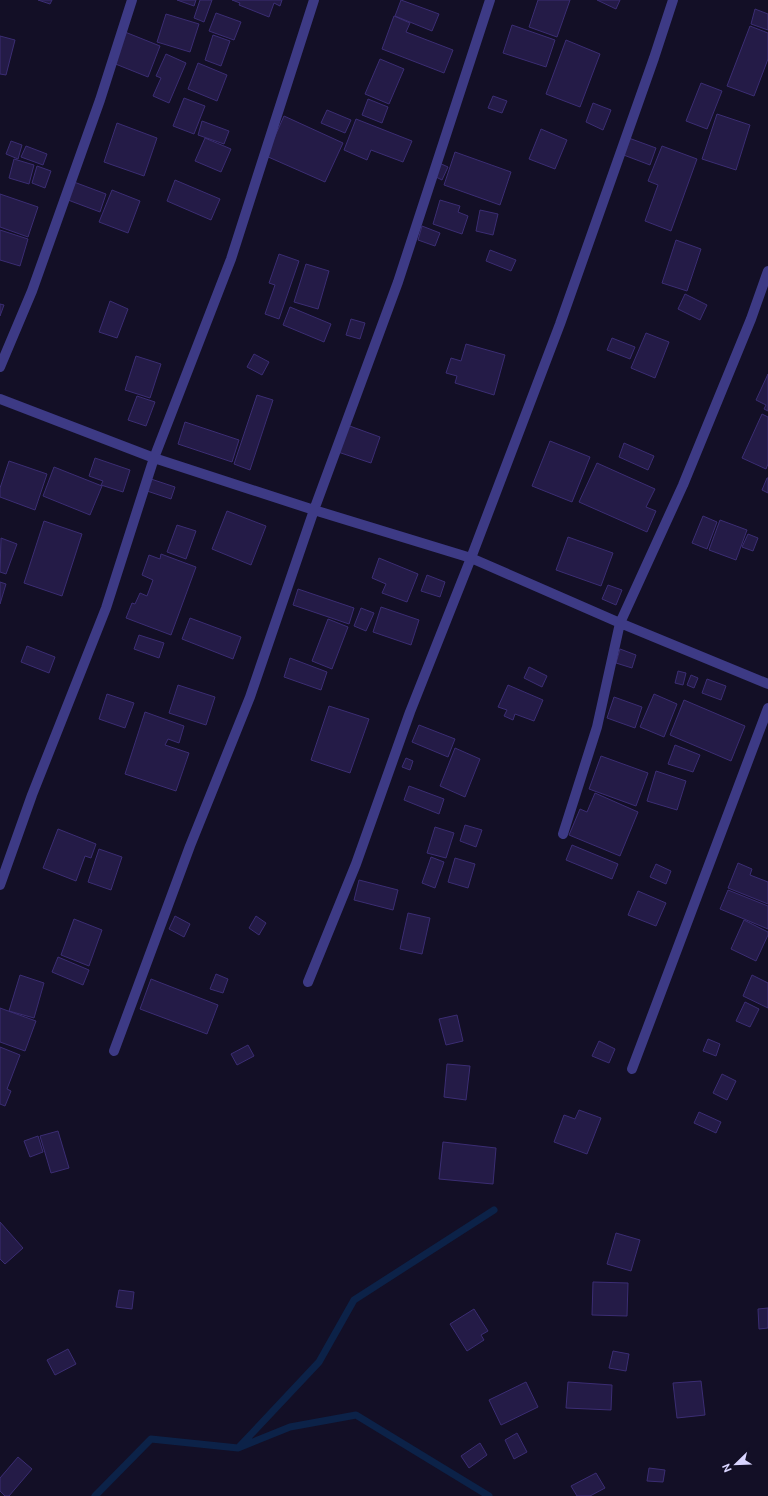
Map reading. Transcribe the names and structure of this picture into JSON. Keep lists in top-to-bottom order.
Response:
{
  "north": "bottom left"
}
